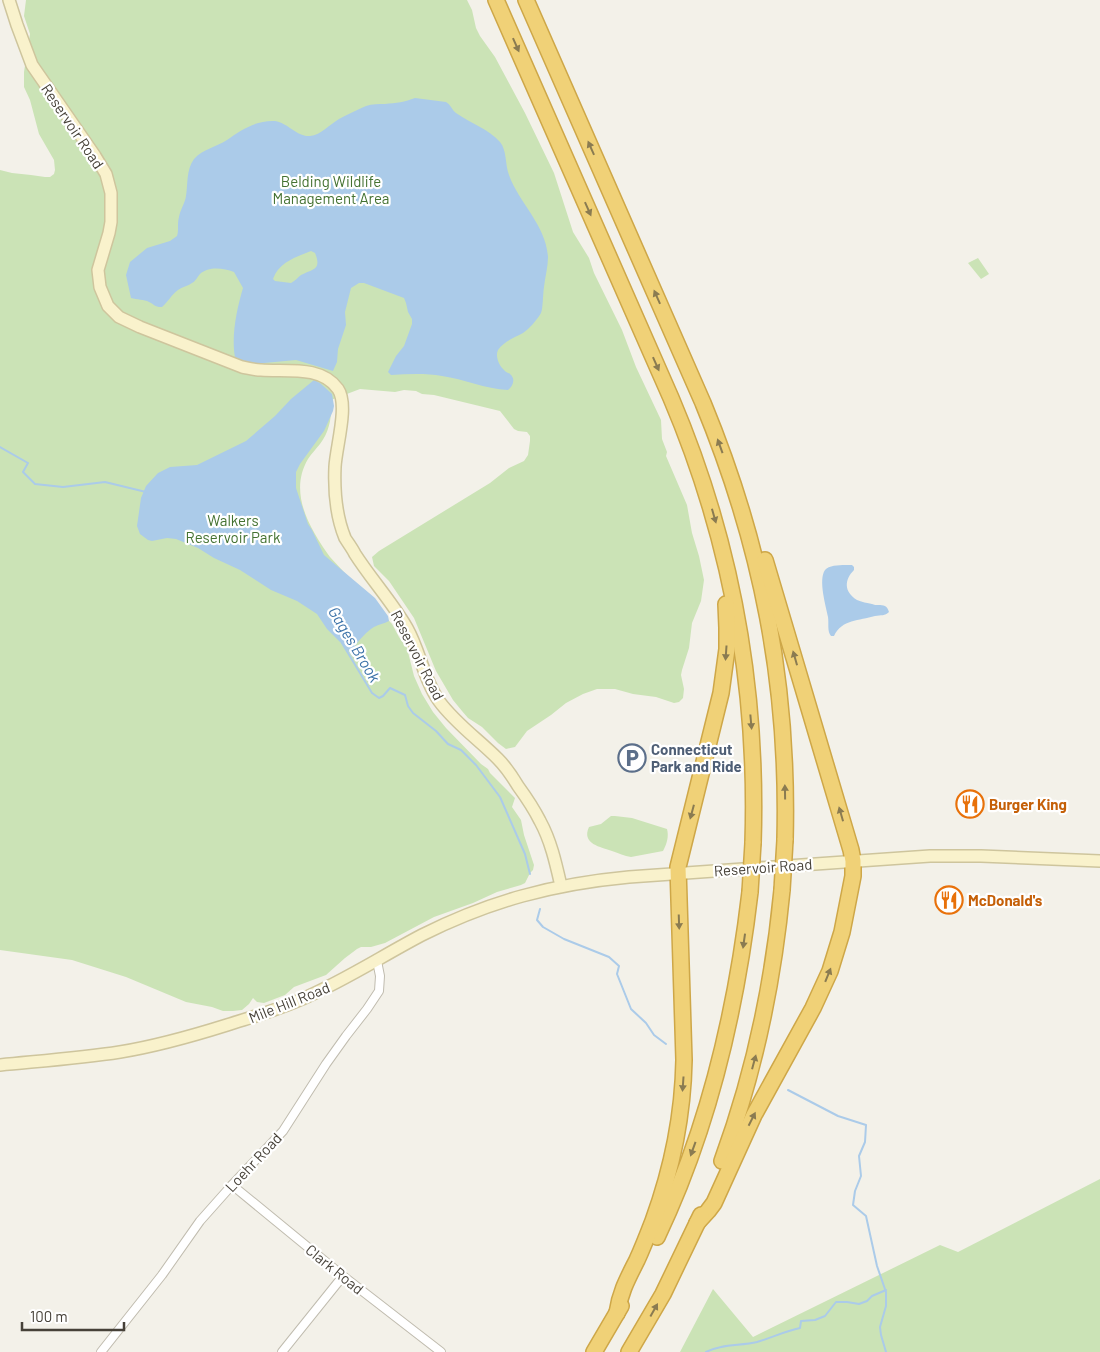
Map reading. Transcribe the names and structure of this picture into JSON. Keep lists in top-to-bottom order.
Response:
{
  "streets": {
    "street": [
      "Reservoir Road",
      "Mile Hill Road",
      "Loehr Road",
      "Clark Road"
    ]
  },
  "crossings": [
    ["Reservoir Road", "Mile Hill Road"],
    ["Mile Hill Road", "Loehr Road"],
    ["Loehr Road", "Clark Road"]
  ],
  "water": ["Gages Brook"],
  "parks": ["Belding Wildlife Management Area", "Walkers Reservoir Park"],
  "places": {
    "parking": ["Connecticut Park and Ride"],
    "restaurant": ["Burger King", "McDonald's"]
  },
  "scale_bar": "100 m"
}
